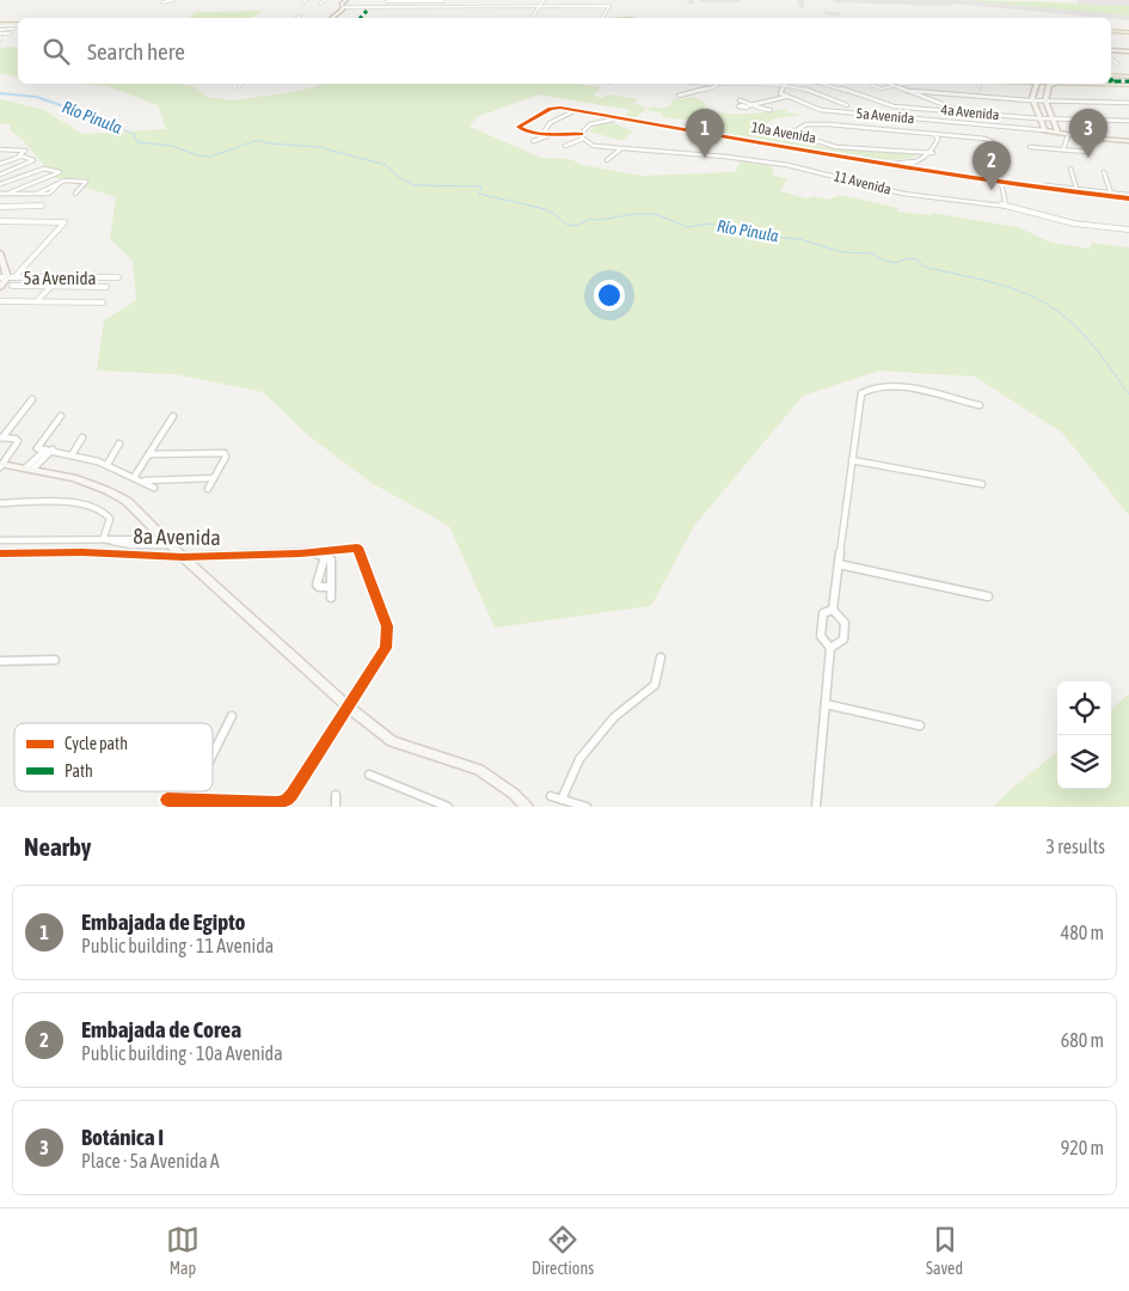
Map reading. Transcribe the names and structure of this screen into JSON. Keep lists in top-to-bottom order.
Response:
{
  "streets": {
    "main road": ["5a Avenida"],
    "street": [
      "4a Avenida",
      "10a Avenida",
      "11 Avenida",
      "8a Avenida"
    ]
  },
  "water": ["Río Pinula"],
  "legend": ["Cycle path", "Path"],
  "page": {
    "search": "Search here",
    "pins": ["1", "3", "2"],
    "heading": ["Nearby", "3 results"],
    "list": [
      {
        "mark": "1",
        "name": "Embajada de Egipto",
        "note": "Public building · 11 Avenida",
        "value": "480 m"
      },
      {
        "mark": "2",
        "name": "Embajada de Corea",
        "note": "Public building · 10a Avenida",
        "value": "680 m"
      },
      {
        "mark": "3",
        "name": "Botánica I",
        "note": "Place · 5a Avenida A",
        "value": "920 m"
      }
    ],
    "nav": ["Map", "Directions", "Saved"]
  }
}
